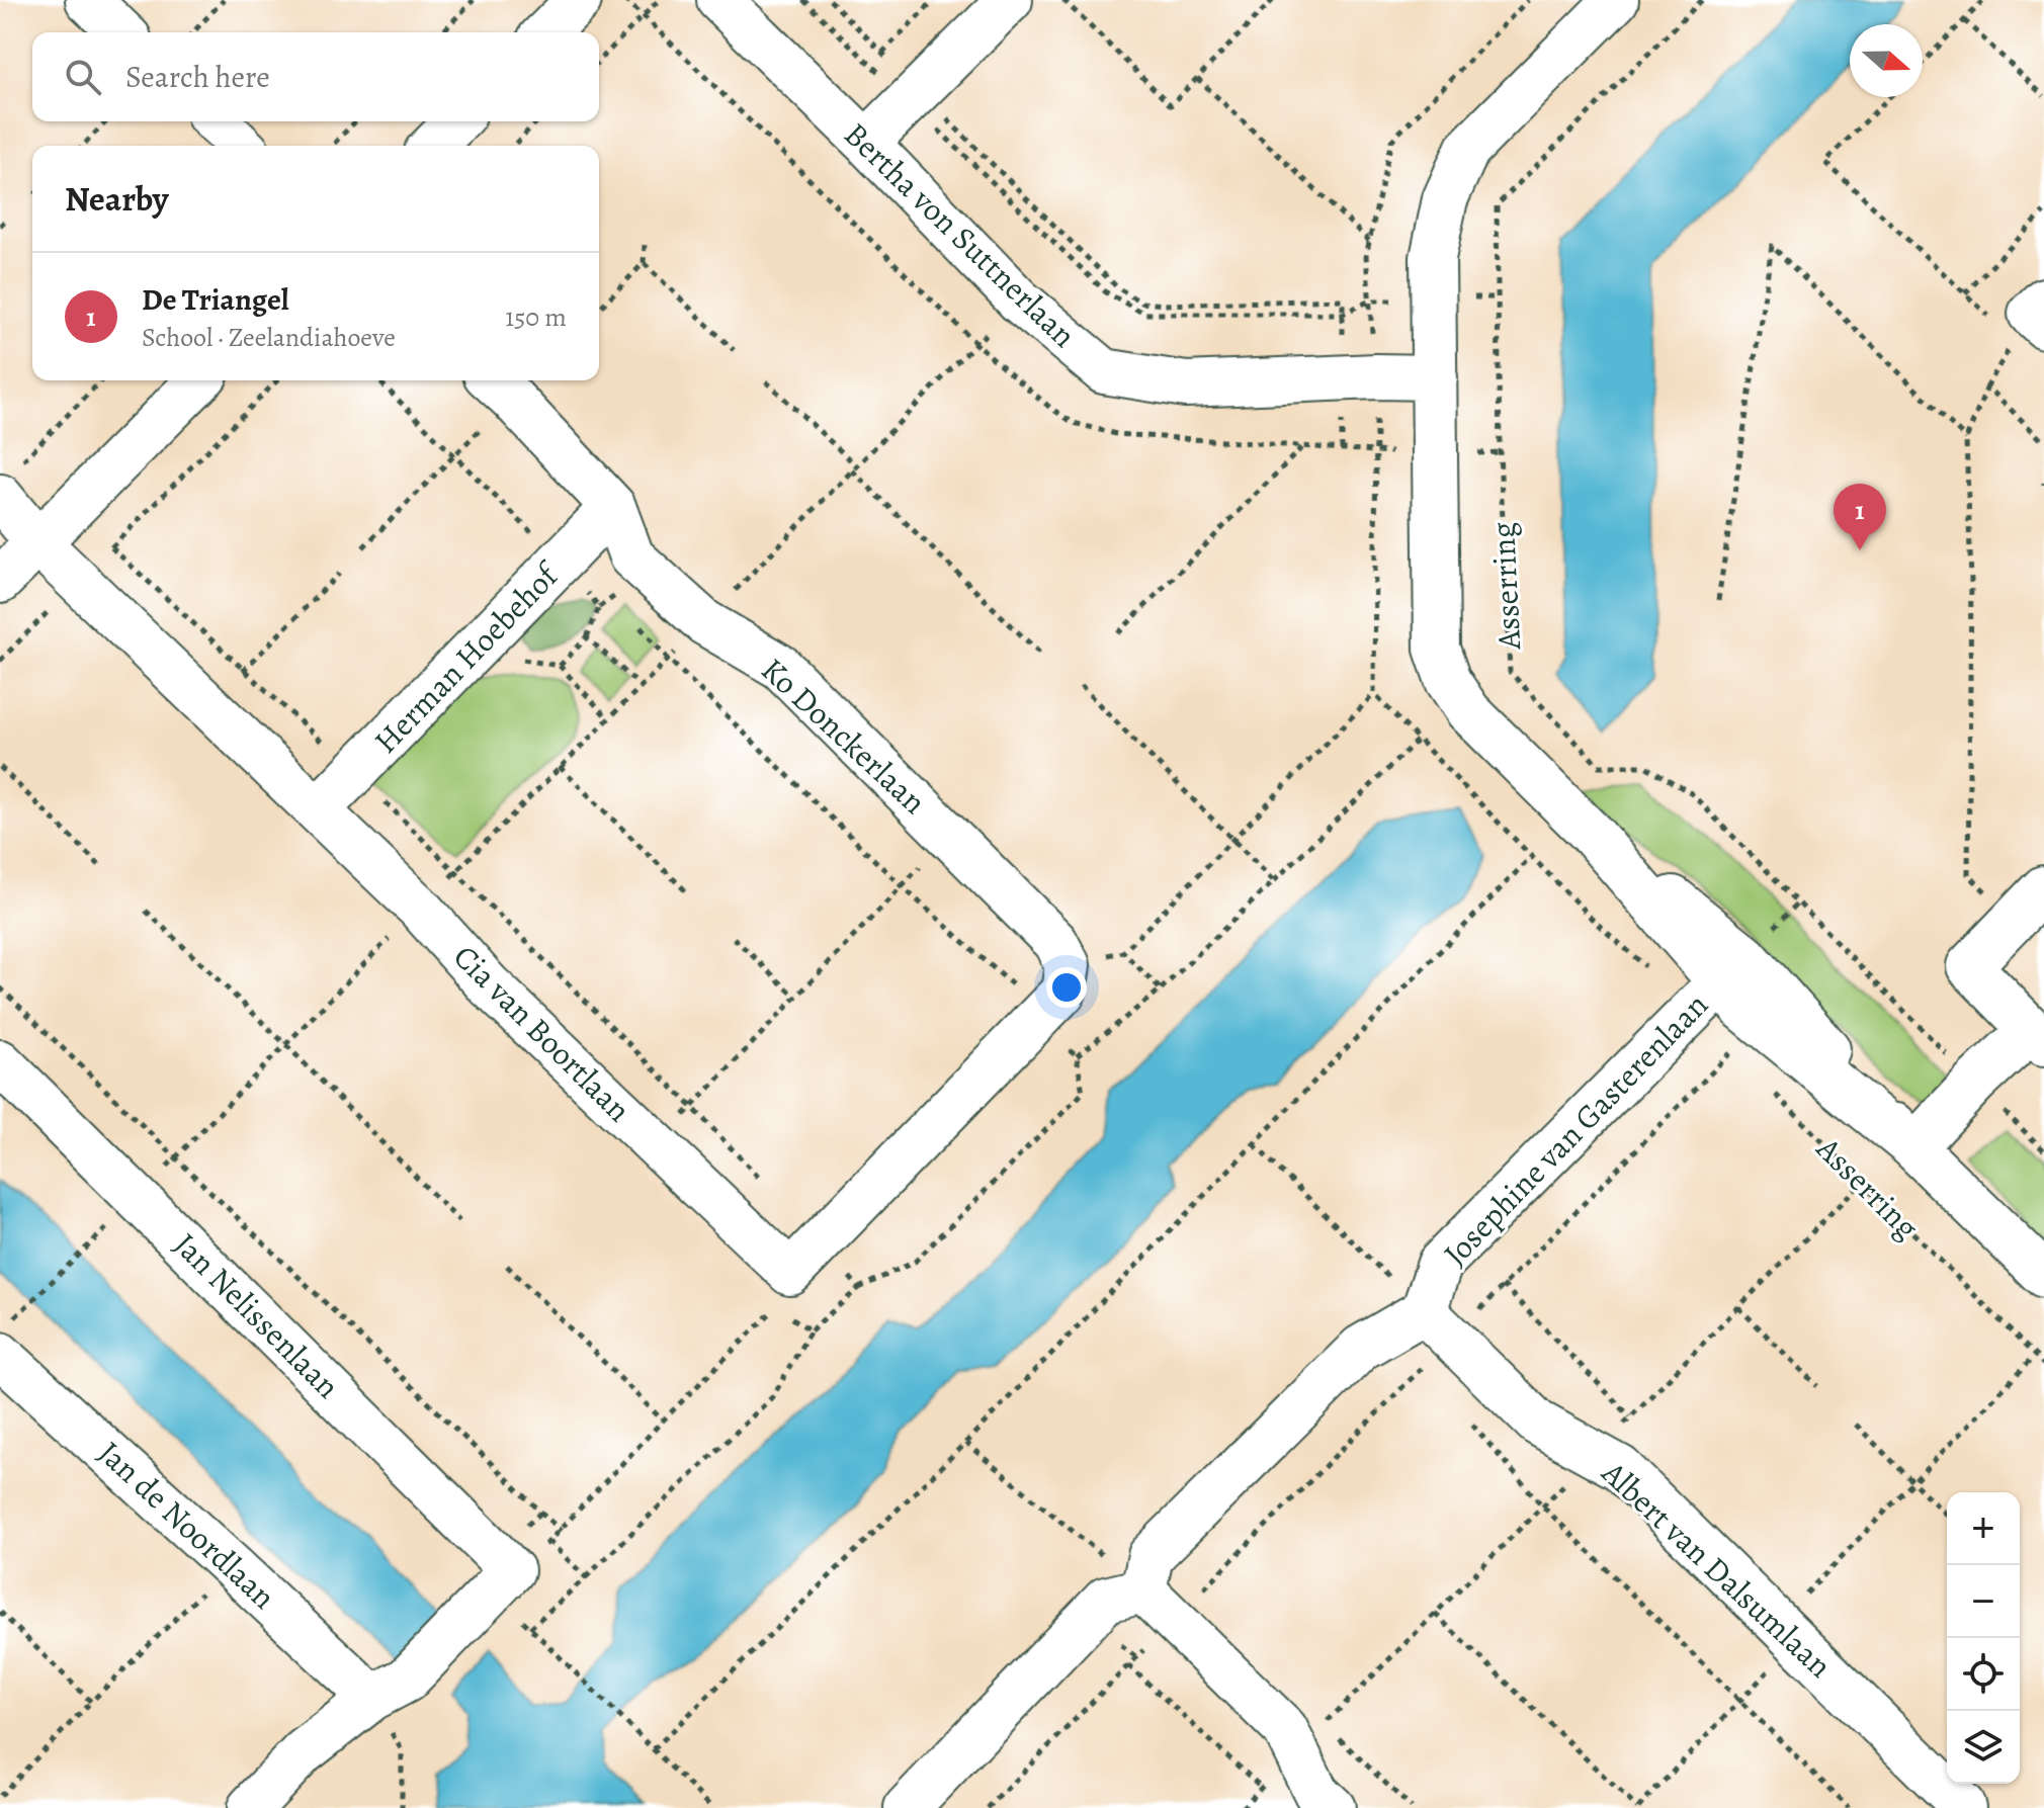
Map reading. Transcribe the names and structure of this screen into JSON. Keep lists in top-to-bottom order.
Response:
{
  "streets": {
    "street": [
      "Bertha von Suttnerlaan",
      "Asserring",
      "Herman Hoebehof",
      "Ko Donckerlaan",
      "Cia van Boortlaan",
      "Josephine van Gasterenlaan",
      "Jan Nelissenlaan",
      "Jan de Noordlaan",
      "Albert van Dalsumlaan"
    ]
  },
  "crossings": [
    ["Bertha von Suttnerlaan", "Asserring"],
    ["Asserring", "Josephine van Gasterenlaan"],
    ["Herman Hoebehof", "Ko Donckerlaan"],
    ["Herman Hoebehof", "Cia van Boortlaan"],
    ["Josephine van Gasterenlaan", "Albert van Dalsumlaan"]
  ],
  "north": "right",
  "page": {
    "search": "Search here",
    "heading": "Nearby",
    "list": [
      {
        "mark": "1",
        "name": "De Triangel",
        "note": "School · Zeelandiahoeve",
        "value": "150 m"
      }
    ],
    "pins": "1",
    "map_buttons": ["+", "−"]
  }
}
